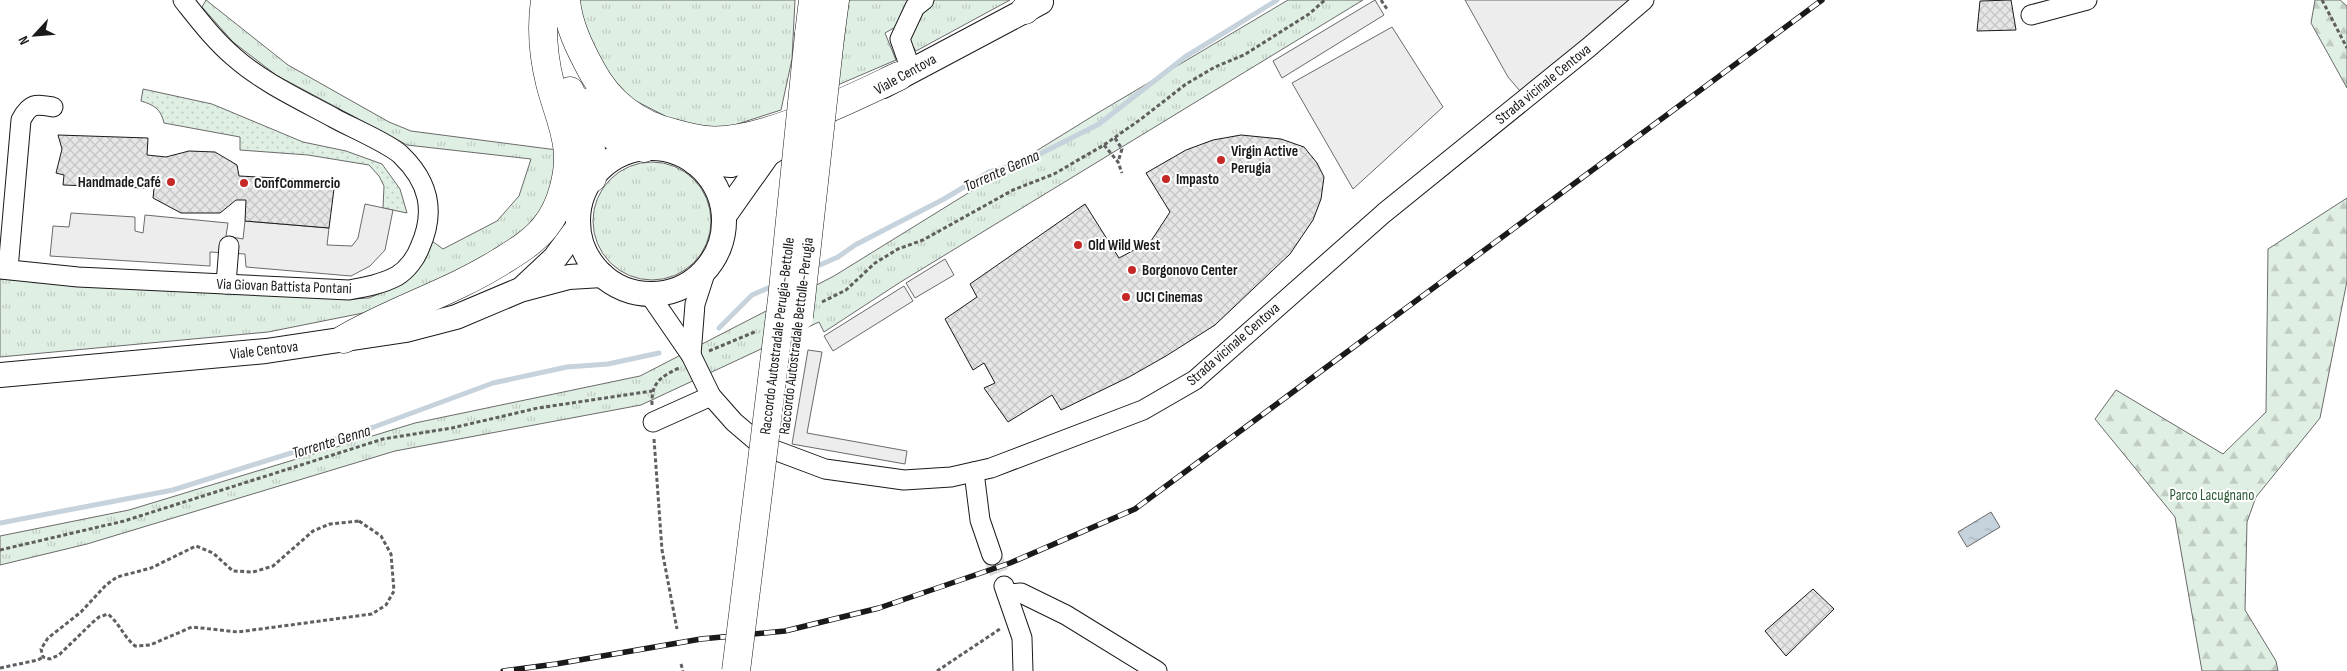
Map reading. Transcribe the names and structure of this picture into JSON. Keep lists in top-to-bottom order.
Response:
{
  "streets": {
    "highway": ["Raccordo Autostradale Perugia-Bettolle", "Raccordo Autostradale Bettolle-Perugia"],
    "main road": ["Viale Centova"],
    "street": ["Strada vicinale Centova", "Via Giovan Battista Pontani"]
  },
  "crossings": [
    ["Raccordo Autostradale Perugia-Bettolle", "Raccordo Autostradale Bettolle-Perugia"]
  ],
  "water": ["Torrente Genna"],
  "parks": ["Parco Lacugnano"],
  "places": [
    "Virgin Active Perugia",
    "Impasto",
    "Handmade Café",
    "ConfCommercio",
    "Old Wild West",
    "Borgonovo Center",
    "UCI Cinemas"
  ],
  "north": "bottom left"
}
